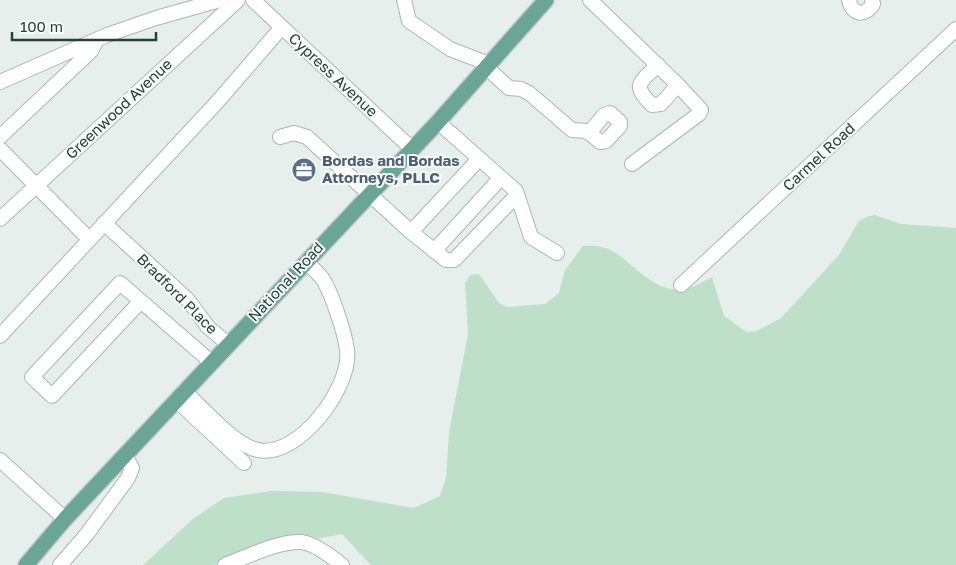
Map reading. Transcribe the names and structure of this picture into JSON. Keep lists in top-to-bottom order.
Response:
{
  "streets": {
    "main road": ["National Road"],
    "street": [
      "Cypress Avenue",
      "Greenwood Avenue",
      "Carmel Road",
      "Bradford Place"
    ]
  },
  "crossings": [
    ["Cypress Avenue", "National Road"],
    ["National Road", "Bradford Place"]
  ],
  "places": {
    "office": ["Bordas and Bordas Attorneys, PLLC"]
  },
  "scale_bar": "100 m"
}
